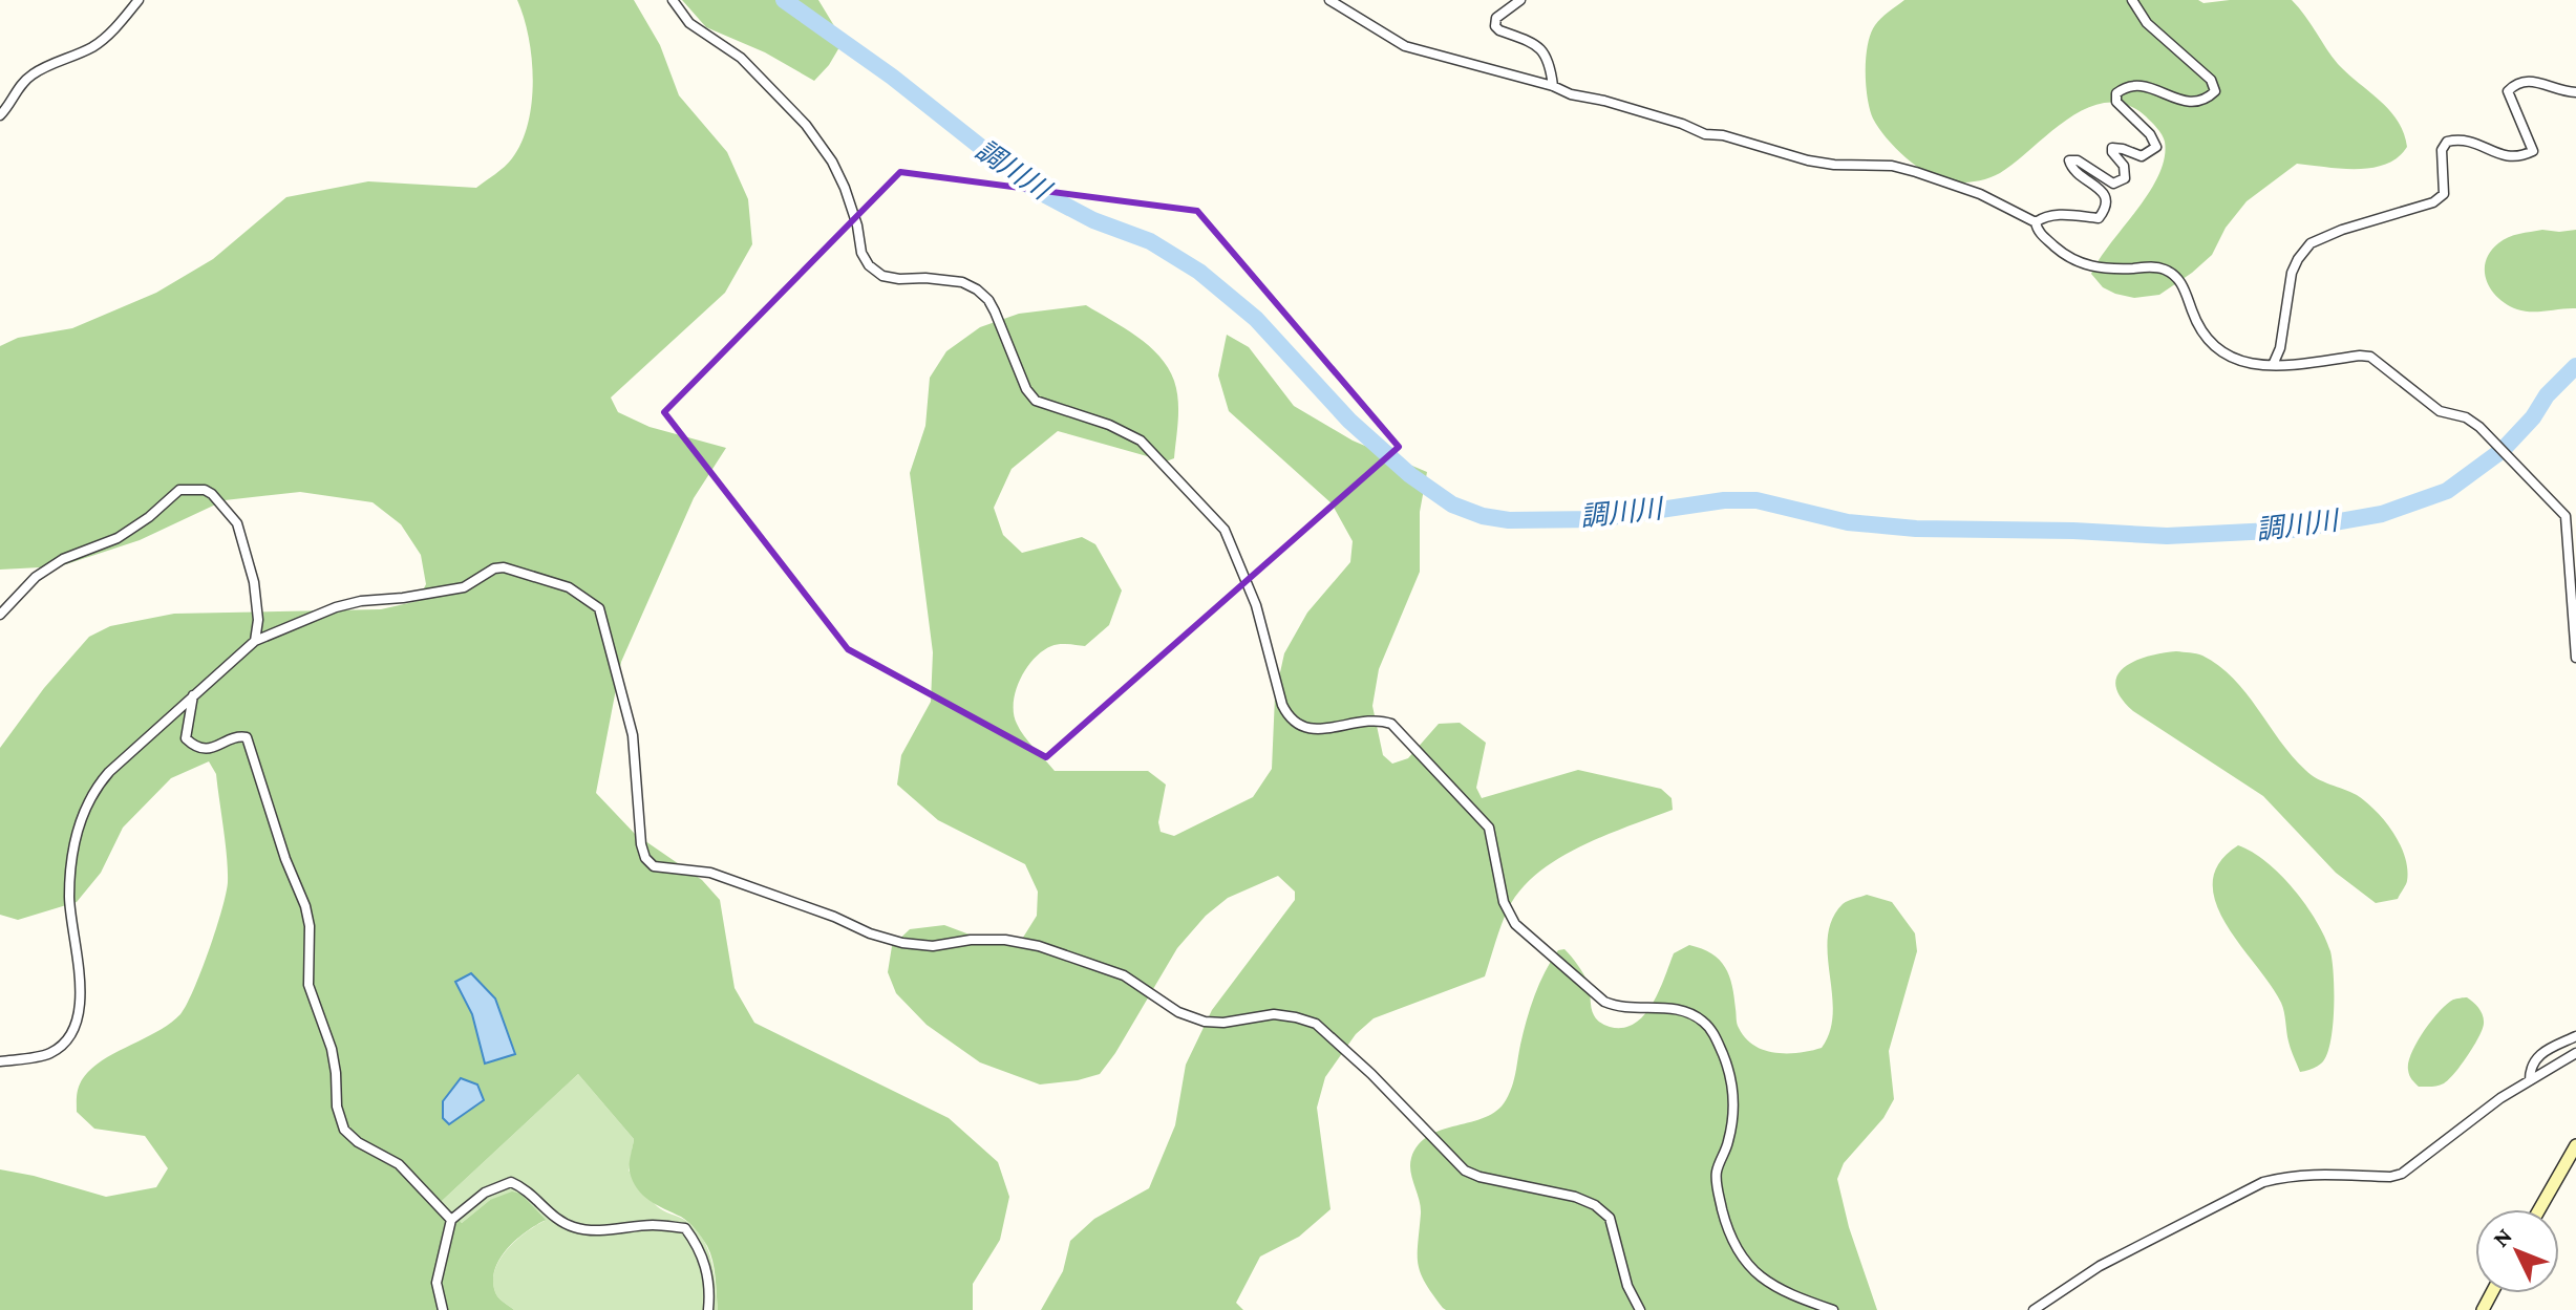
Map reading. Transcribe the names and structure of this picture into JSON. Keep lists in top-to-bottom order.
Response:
{
  "water": ["調川川"],
  "north": "top left"
}
